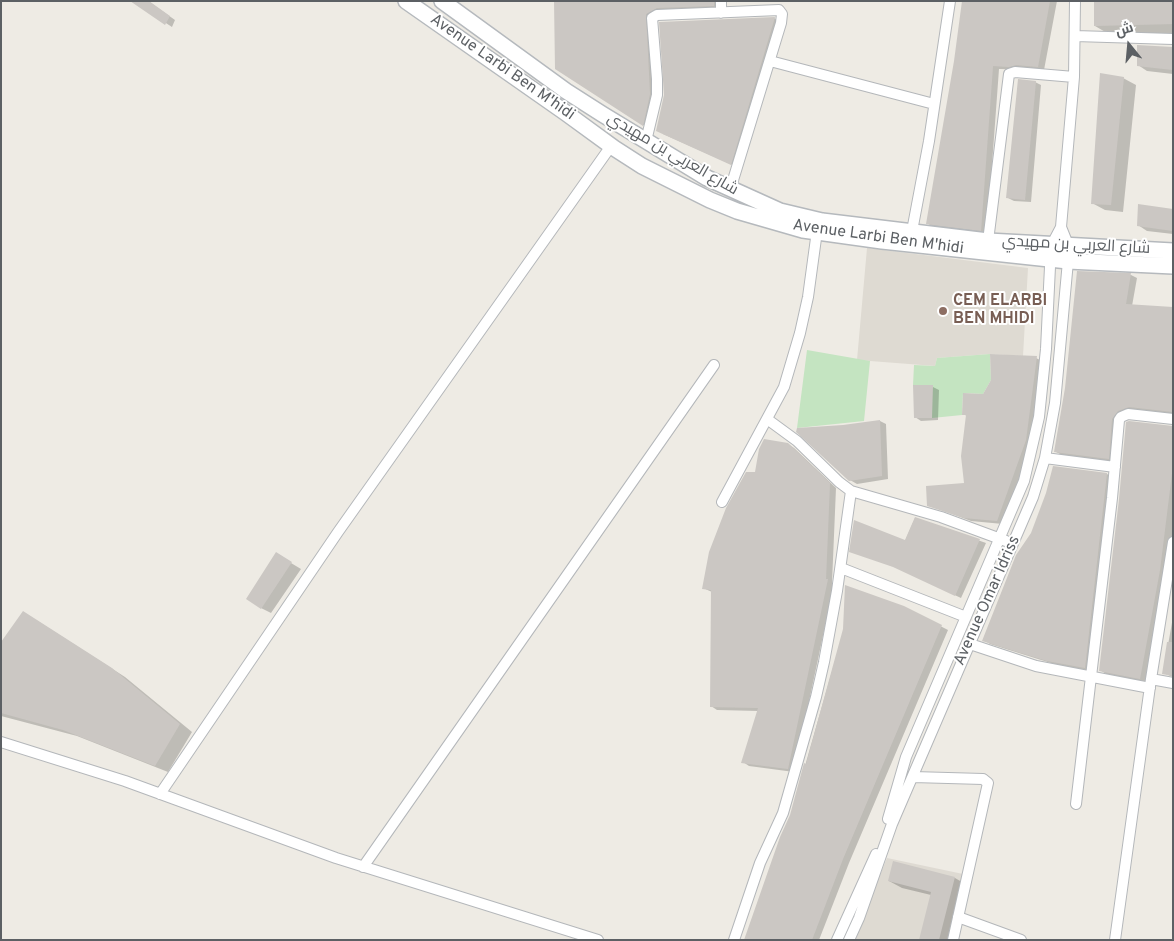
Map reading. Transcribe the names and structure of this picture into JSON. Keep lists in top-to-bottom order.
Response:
{
  "streets": {
    "main road": ["Avenue Larbi Ben M'hidi", "شارع العربي بن مهيدي"],
    "street": ["Avenue Omar Idriss"]
  },
  "crossings": [
    ["Avenue Larbi Ben M'hidi", "شارع العربي بن مهيدي"],
    ["شارع العربي بن مهيدي", "Avenue Omar Idriss"]
  ],
  "places": ["CEM ELARBI BEN MHIDI"],
  "north": "top"
}
